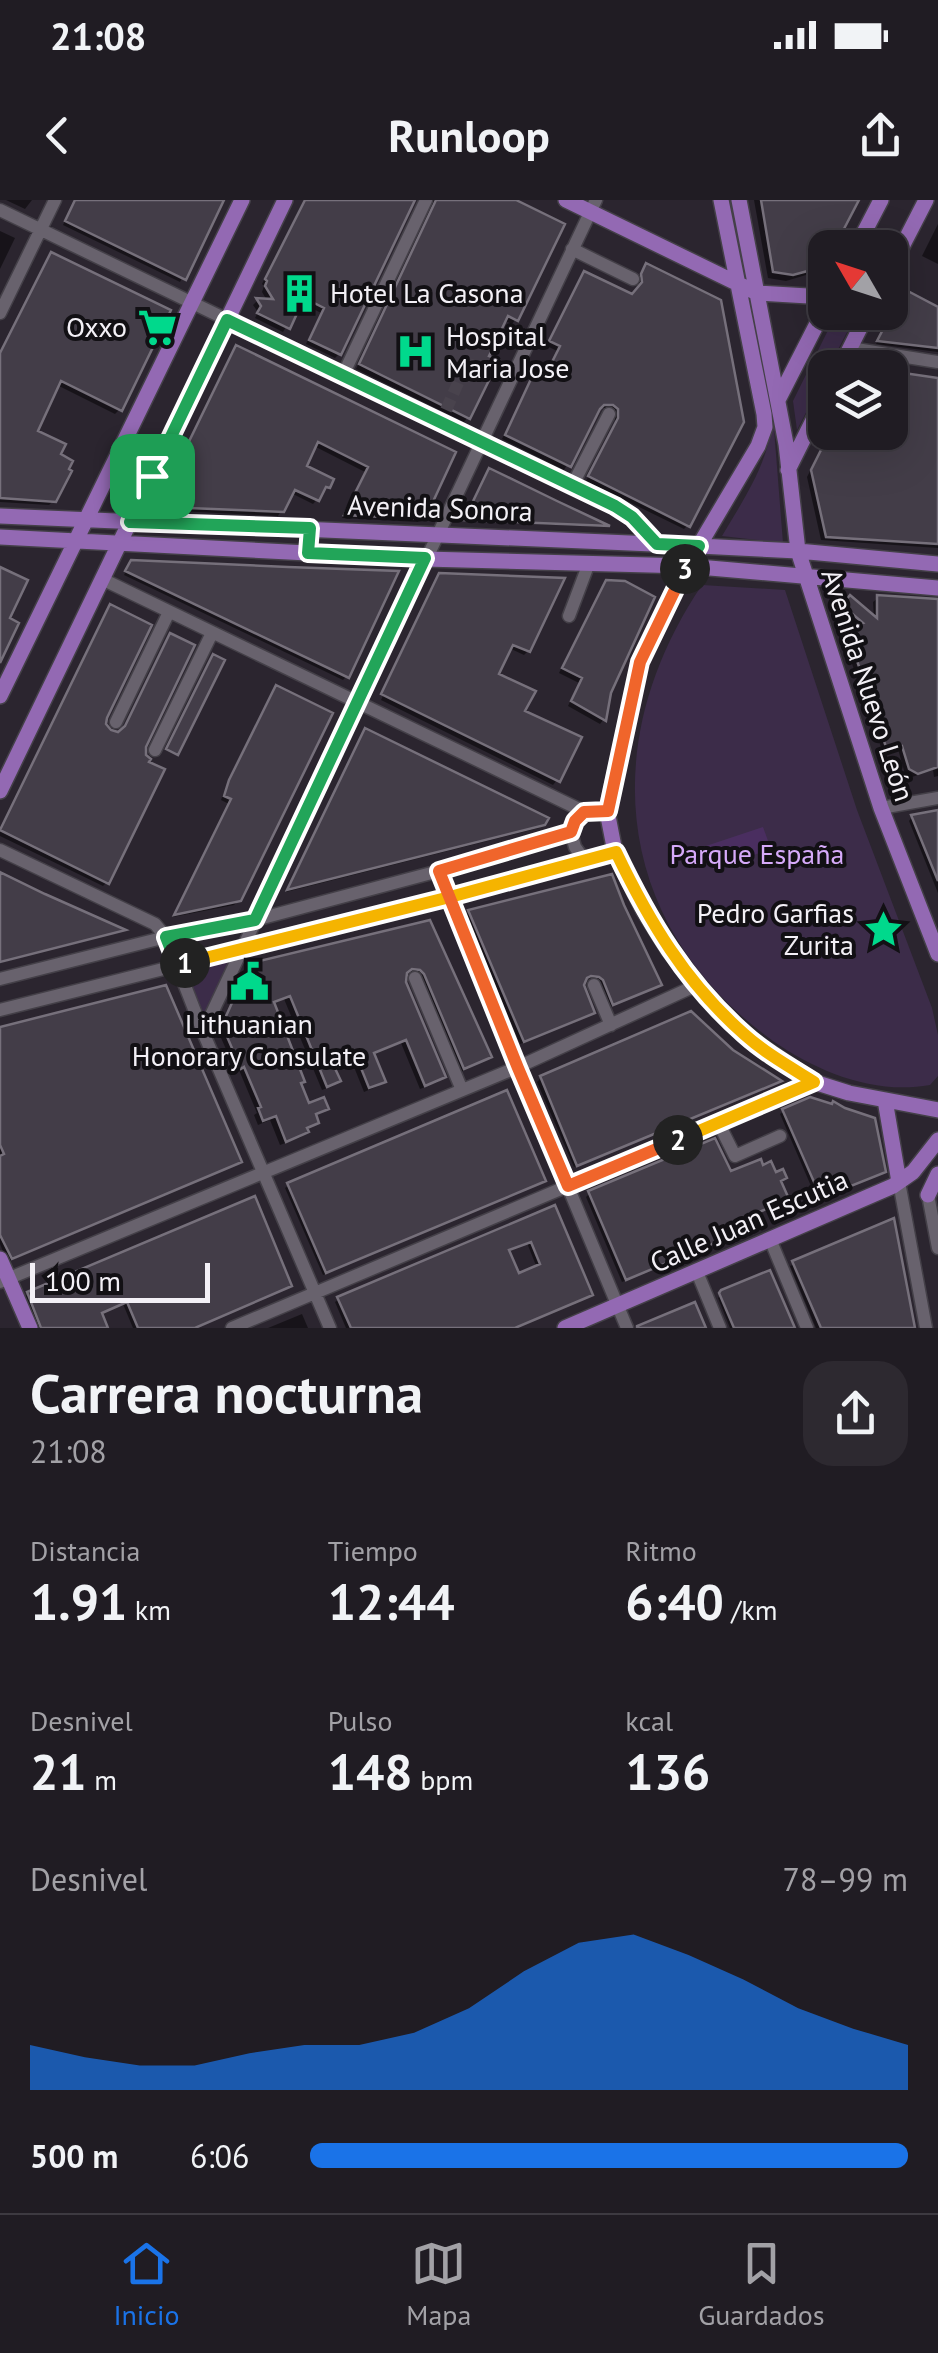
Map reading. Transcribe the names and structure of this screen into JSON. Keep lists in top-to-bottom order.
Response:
{
  "streets": {
    "main road": ["Avenida Sonora", "Avenida Nuevo León", "Calle Juan Escutia"]
  },
  "crossings": [
    ["Avenida Sonora", "Avenida Nuevo León"]
  ],
  "parks": ["Parque España"],
  "places": {
    "building": ["Hotel La Casona"],
    "supermarket": ["Oxxo"],
    "hospital": ["Hospital Maria Jose"],
    "place": ["Pedro Garfias Zurita"],
    "public building": ["Lithuanian Honorary Consulate"]
  },
  "scale_bar": "100 m",
  "north": "top left",
  "page": {
    "status": "21:08",
    "header": "Runloop",
    "pins": ["3", "1", "2"],
    "scale": "100 m",
    "heading": ["Carrera nocturna", "21:08"],
    "stats": [
      ["Distancia", "1.91 km"],
      ["Tiempo", "12:44"],
      ["Ritmo", "6:40 /km"],
      ["Desnivel", "21 m"],
      ["Pulso", "148 bpm"],
      ["kcal", "136"]
    ],
    "chart": ["Desnivel", "78–99 m"],
    "list": [
      {
        "name": "500 m",
        "note": "6:06"
      }
    ],
    "tabs": ["Inicio", "Mapa", "Guardados"]
  }
}
